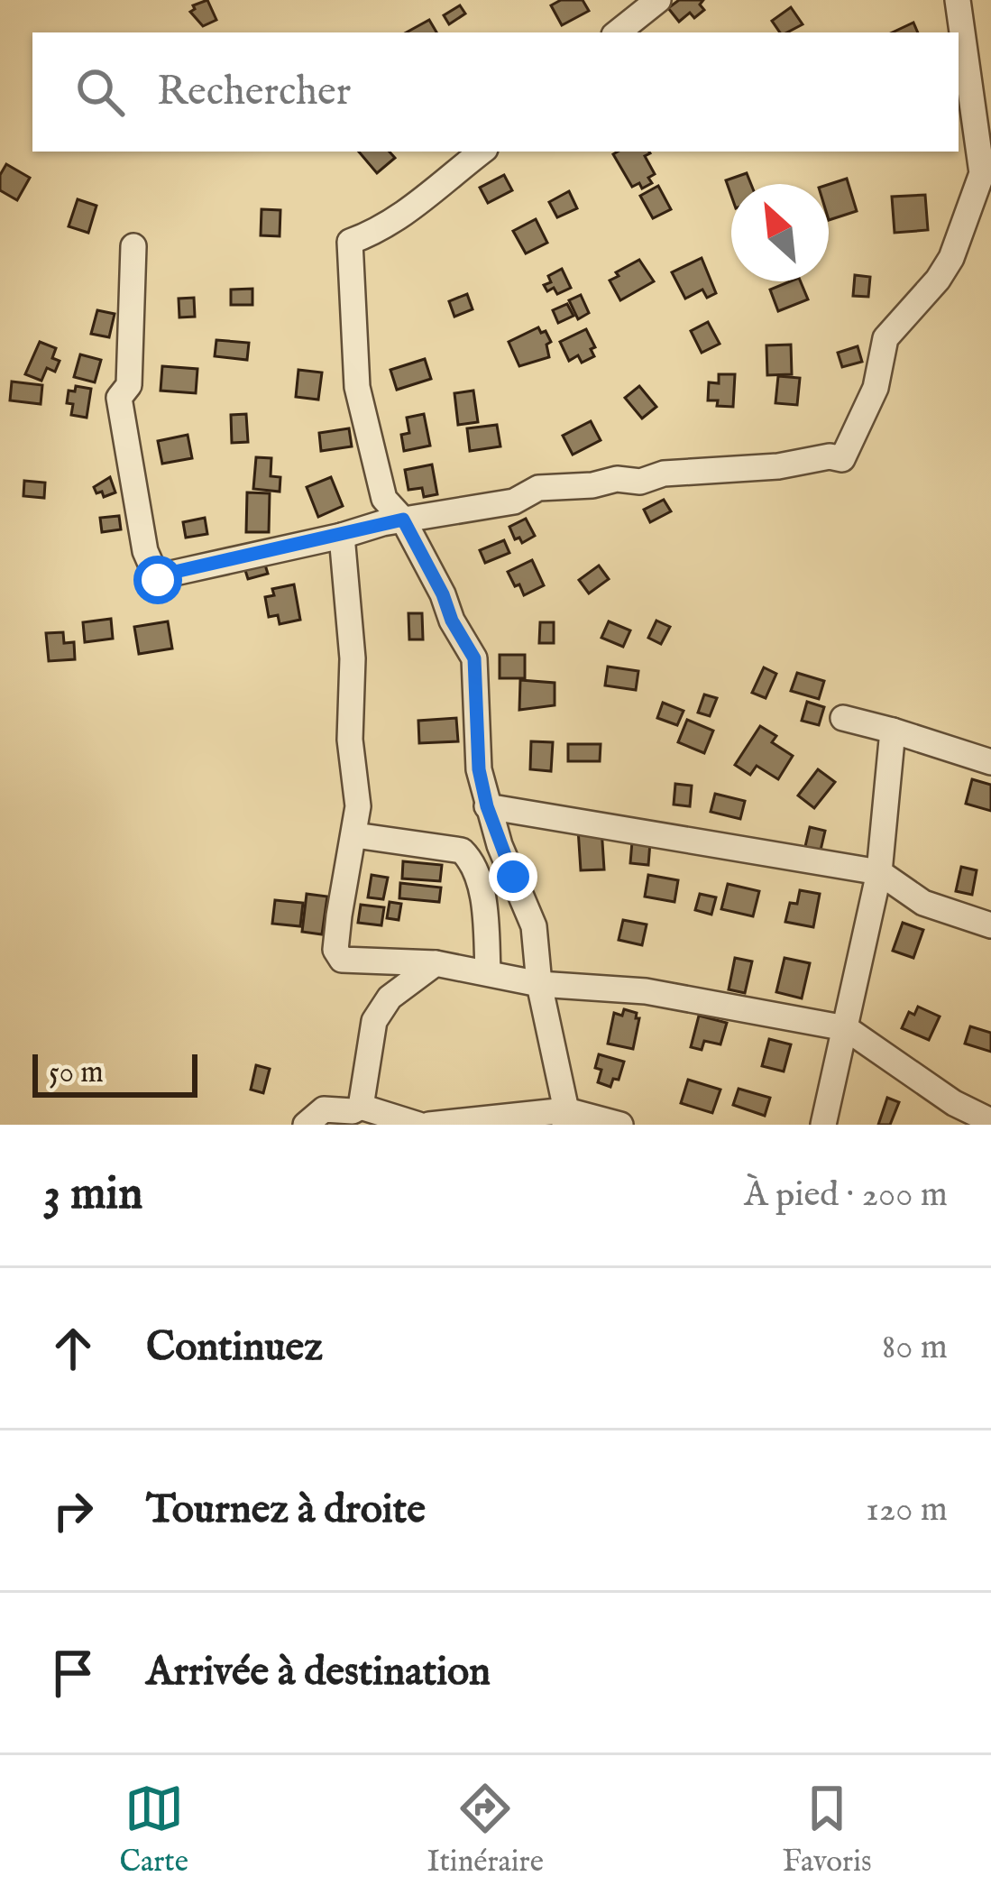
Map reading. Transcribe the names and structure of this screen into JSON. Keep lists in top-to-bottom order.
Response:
{
  "scale_bar": "50 m",
  "north": "top left",
  "page": {
    "search": "Rechercher",
    "scale": "50 m",
    "heading": ["3 min", "À pied · 200 m"],
    "list": [
      ["Continuez", "80 m"],
      ["Tournez à droite", "120 m"],
      "Arrivée à destination"
    ],
    "nav": ["Carte", "Itinéraire", "Favoris"]
  }
}
